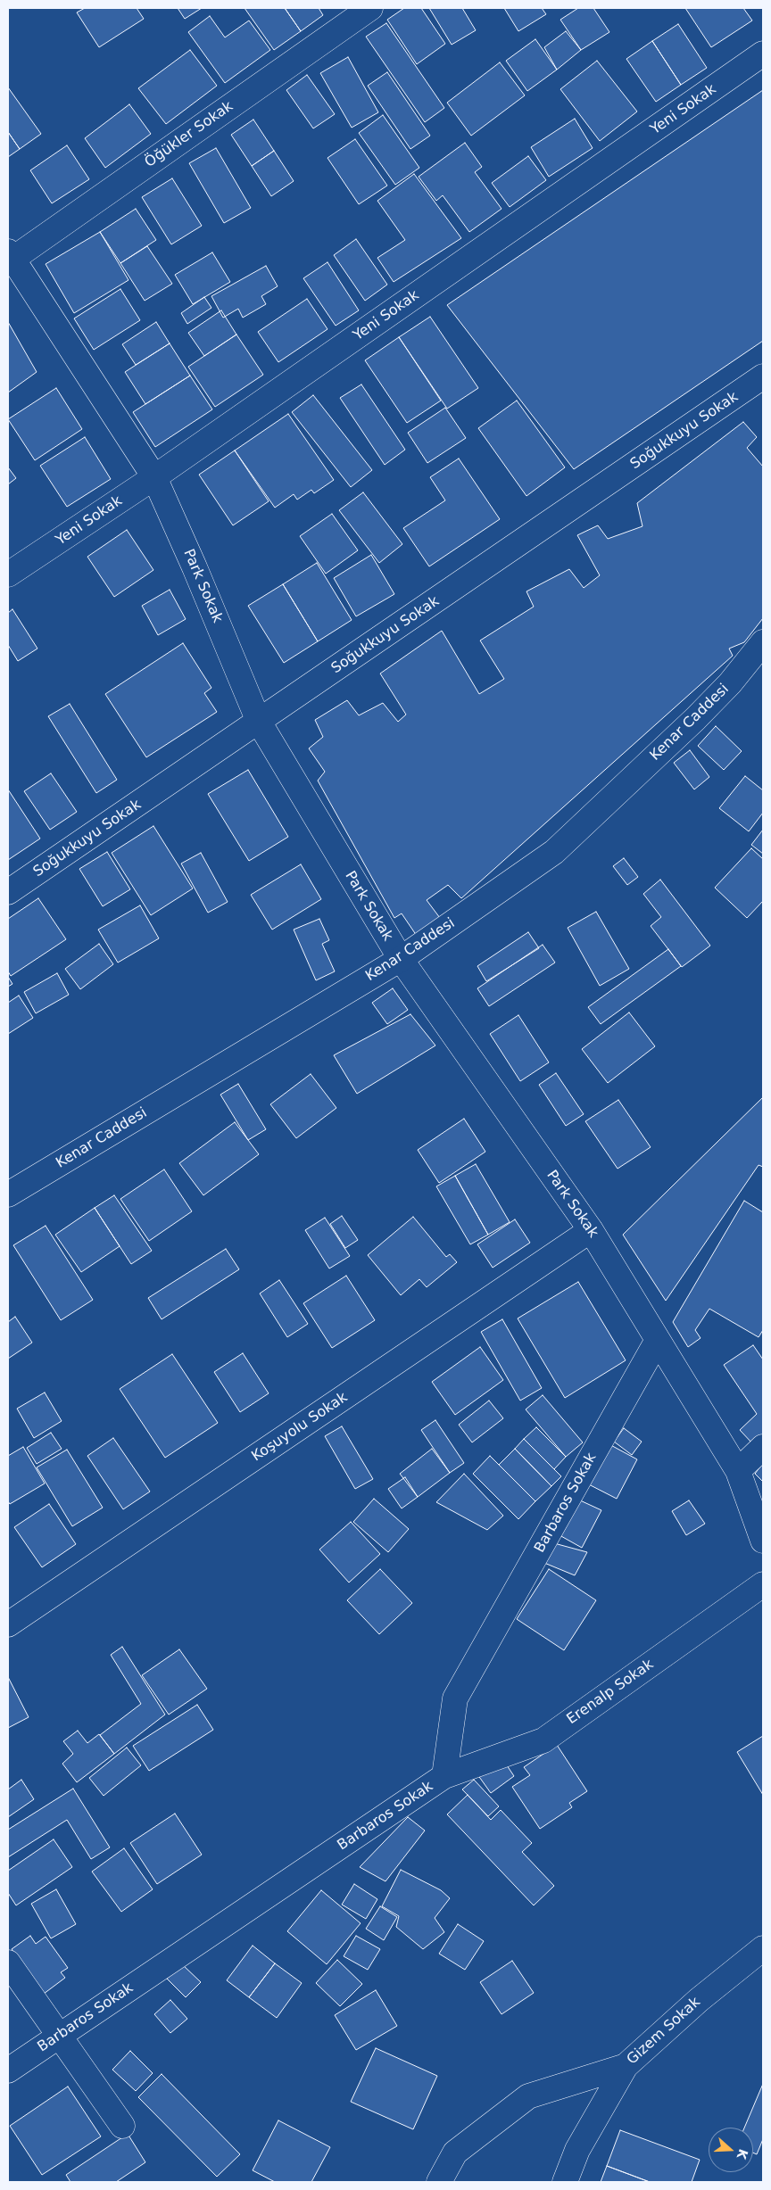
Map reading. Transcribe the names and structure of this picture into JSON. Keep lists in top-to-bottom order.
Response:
{
  "streets": {
    "street": [
      "Yeni Sokak",
      "Öğükler Sokak",
      "Soğukkuyu Sokak",
      "Park Sokak",
      "Kenar Caddesi",
      "Koşuyolu Sokak",
      "Barbaros Sokak",
      "Erenalp Sokak",
      "Gizem Sokak"
    ]
  },
  "crossings": [
    ["Yeni Sokak", "Park Sokak"],
    ["Öğükler Sokak", "Park Sokak"],
    ["Soğukkuyu Sokak", "Park Sokak"],
    ["Park Sokak", "Kenar Caddesi"],
    ["Park Sokak", "Koşuyolu Sokak"],
    ["Park Sokak", "Barbaros Sokak"],
    ["Barbaros Sokak", "Erenalp Sokak"]
  ],
  "north": "right"
}
